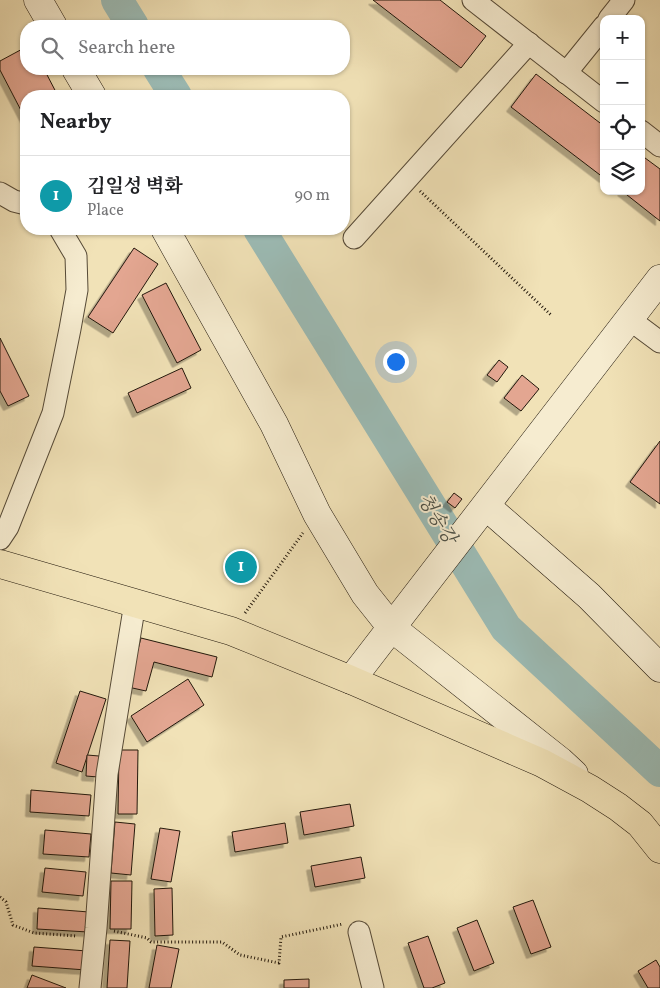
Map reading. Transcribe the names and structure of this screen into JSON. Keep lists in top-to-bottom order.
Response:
{
  "water": ["청송강"],
  "page": {
    "map_buttons": ["+", "−"],
    "search": "Search here",
    "heading": "Nearby",
    "list": [
      {
        "mark": "1",
        "name": "김일성 벽화",
        "note": "Place",
        "value": "90 m"
      }
    ],
    "pins": "1"
  }
}
